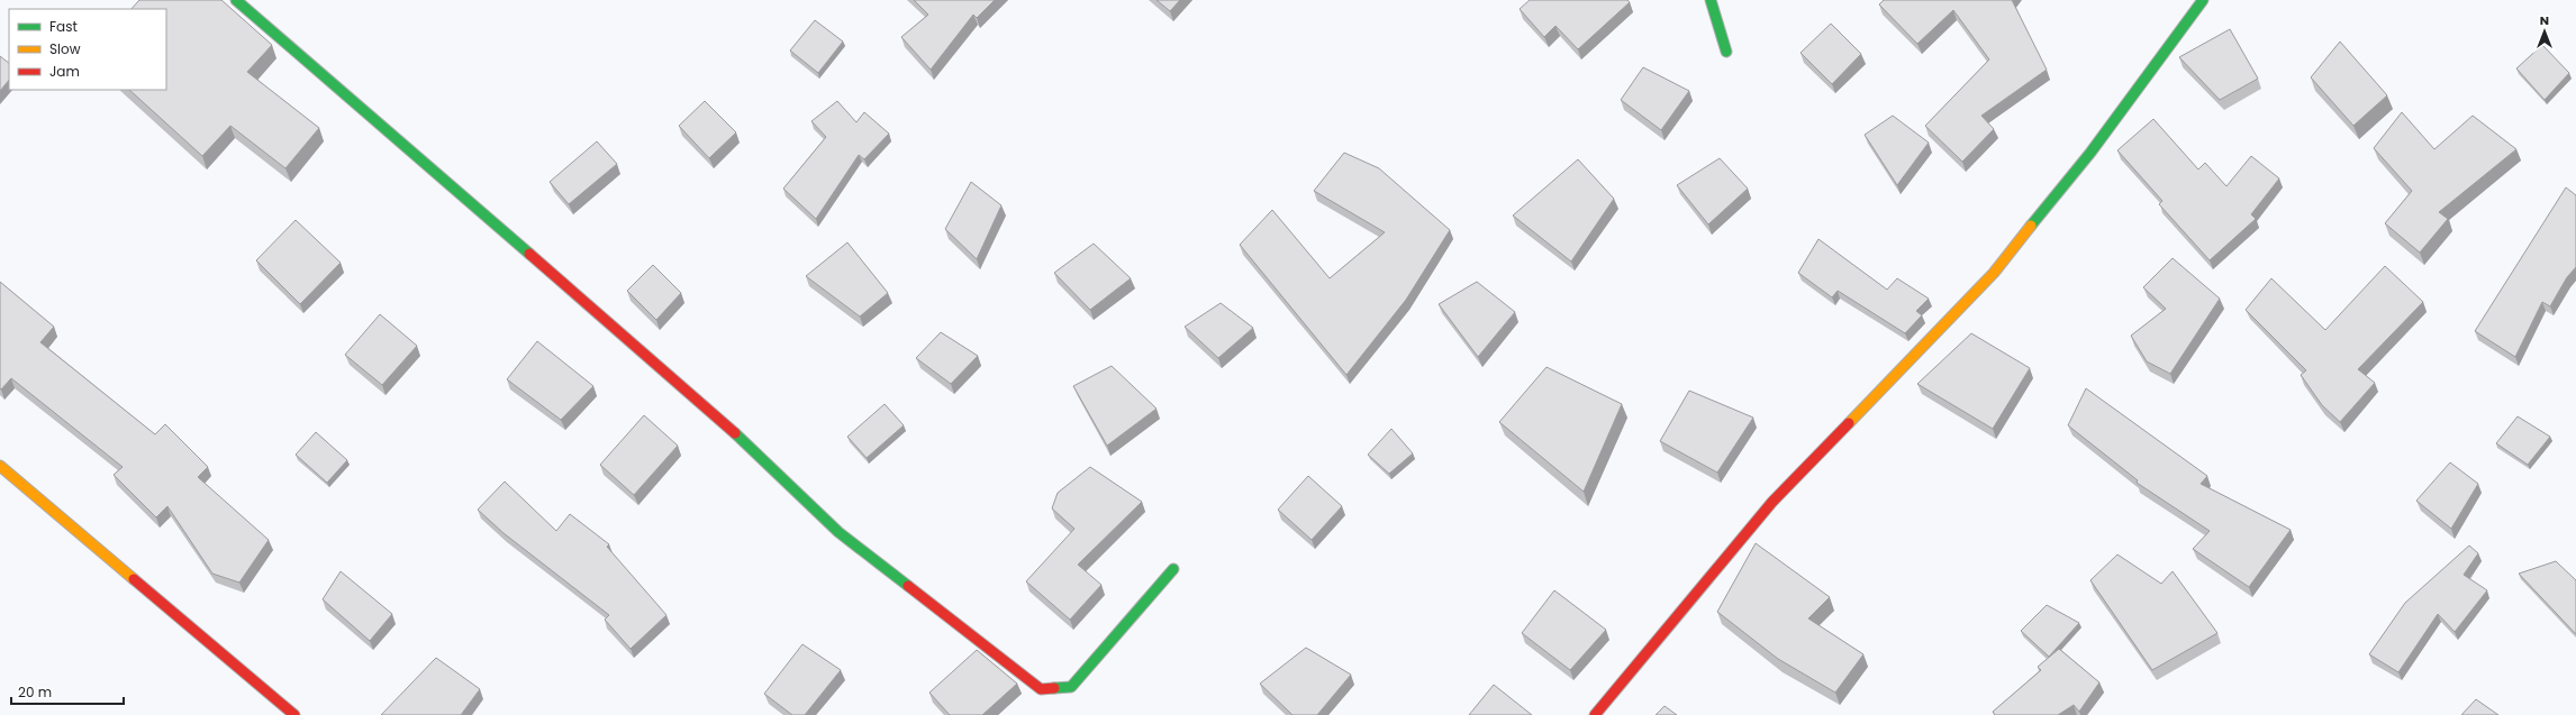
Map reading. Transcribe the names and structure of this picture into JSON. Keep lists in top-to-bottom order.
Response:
{
  "legend": ["Fast", "Slow", "Jam"],
  "scale_bar": "20 m",
  "north": "top"
}
